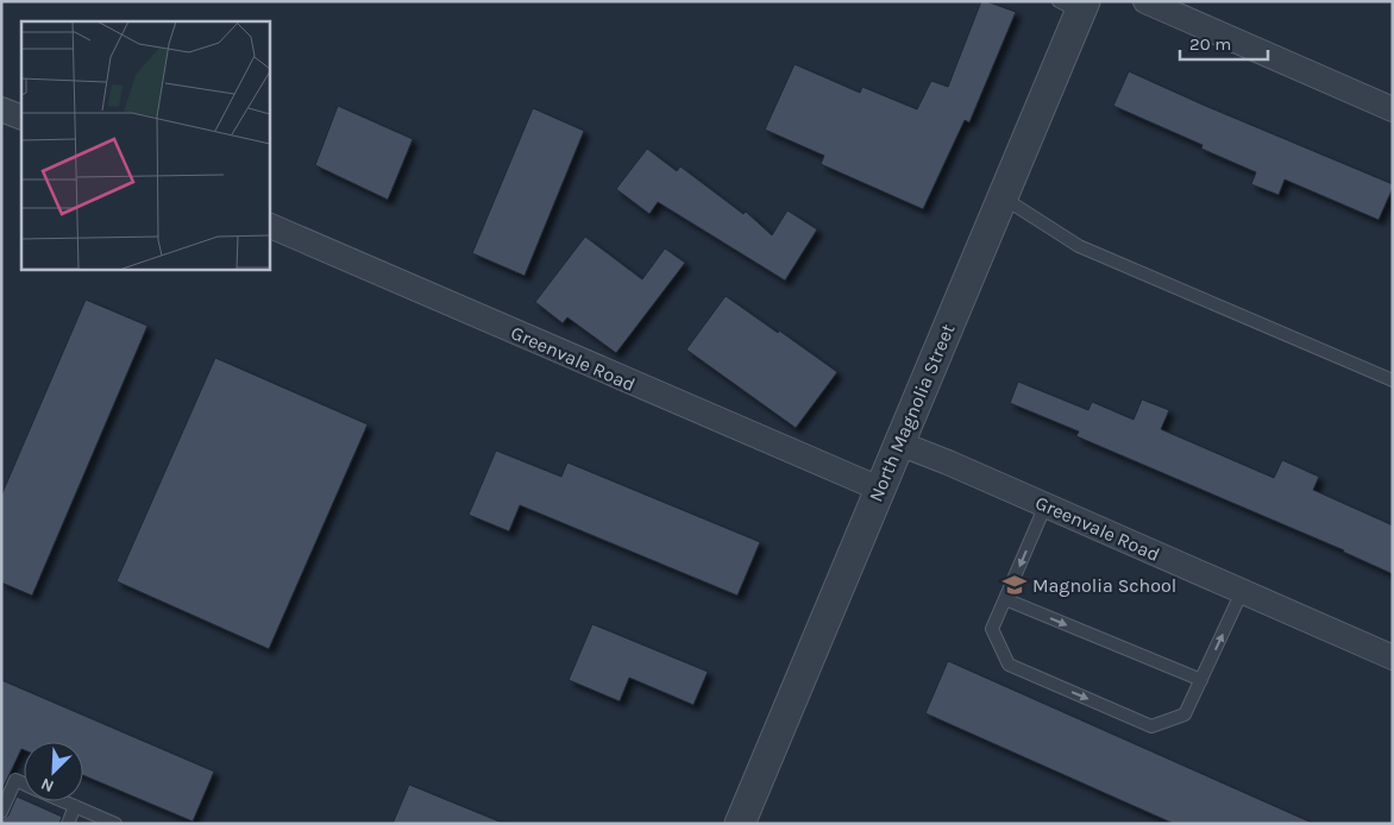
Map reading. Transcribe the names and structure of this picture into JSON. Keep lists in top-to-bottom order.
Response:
{
  "streets": {
    "street": ["Greenvale Road", "North Magnolia Street"]
  },
  "crossings": [
    ["Greenvale Road", "North Magnolia Street"]
  ],
  "places": {
    "school or university": ["Magnolia School"]
  },
  "scale_bar": "20 m",
  "north": "bottom left"
}
